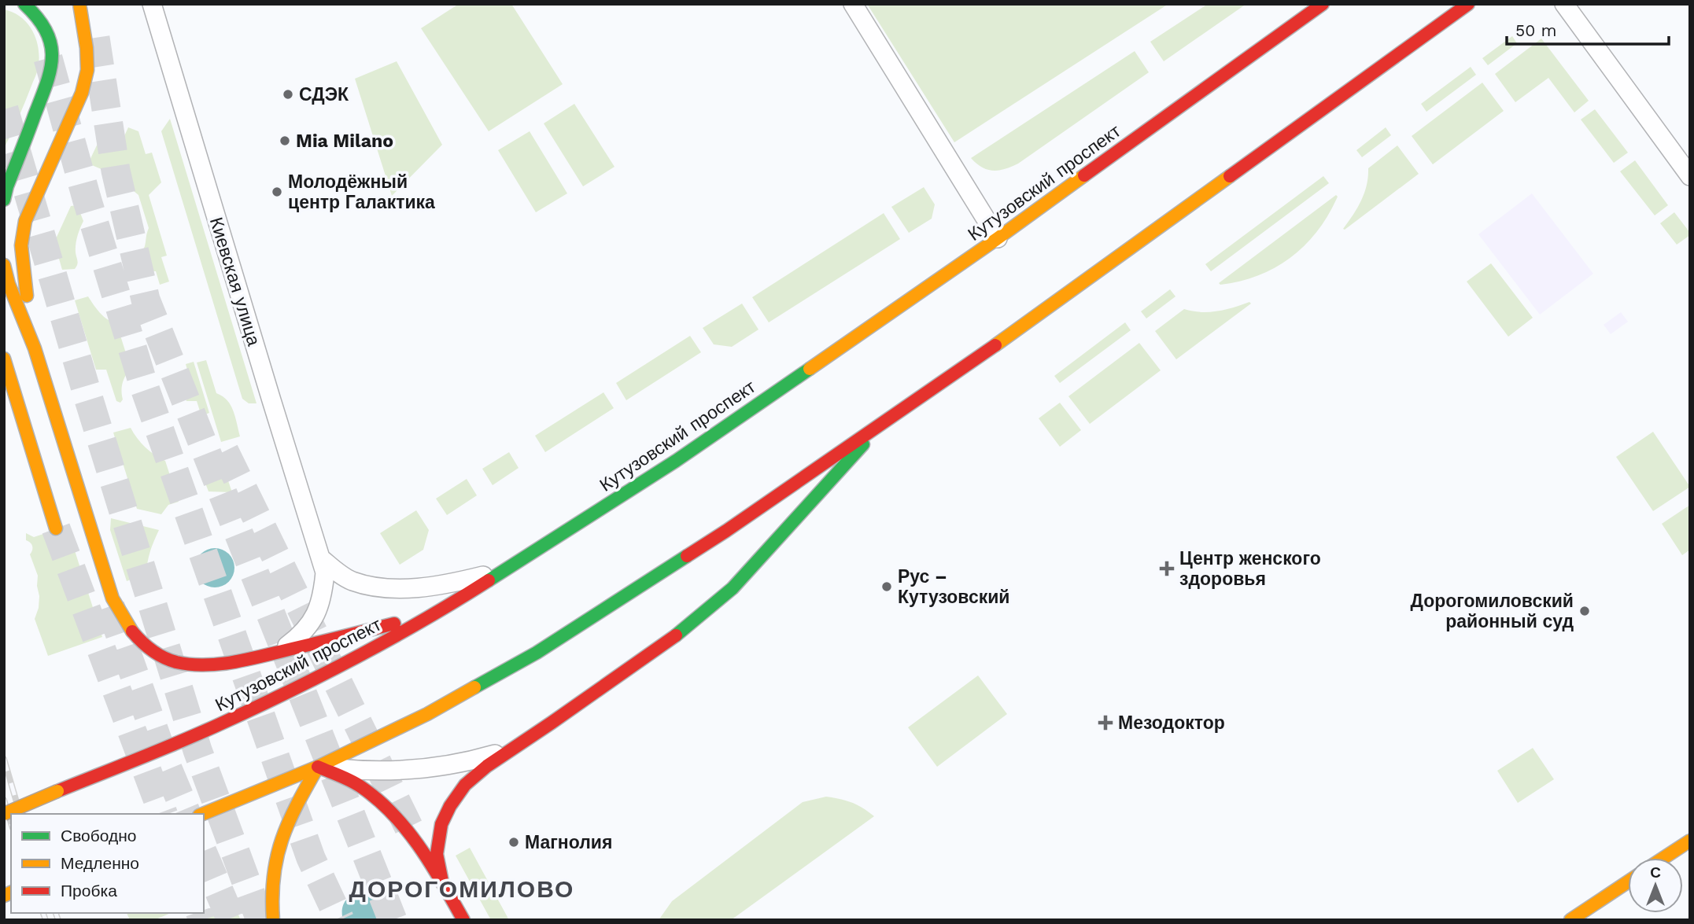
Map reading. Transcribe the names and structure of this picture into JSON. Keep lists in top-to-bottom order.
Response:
{
  "streets": {
    "main road": ["Кутузовский проспект"],
    "street": ["Киевская улица"]
  },
  "districts": ["ДОРОГОМИЛОВО"],
  "places": {
    "other": [
      "СДЭК",
      "Mia Milano",
      "Молодёжный центр Галактика",
      "Рус – Кутузовский",
      "Дорогомиловский районный суд",
      "Магнолия"
    ],
    "health": ["Центр женского здоровья", "Мезодоктор"]
  },
  "legend": ["Свободно", "Медленно", "Пробка"],
  "scale_bar": "50 m",
  "north": "top"
}
